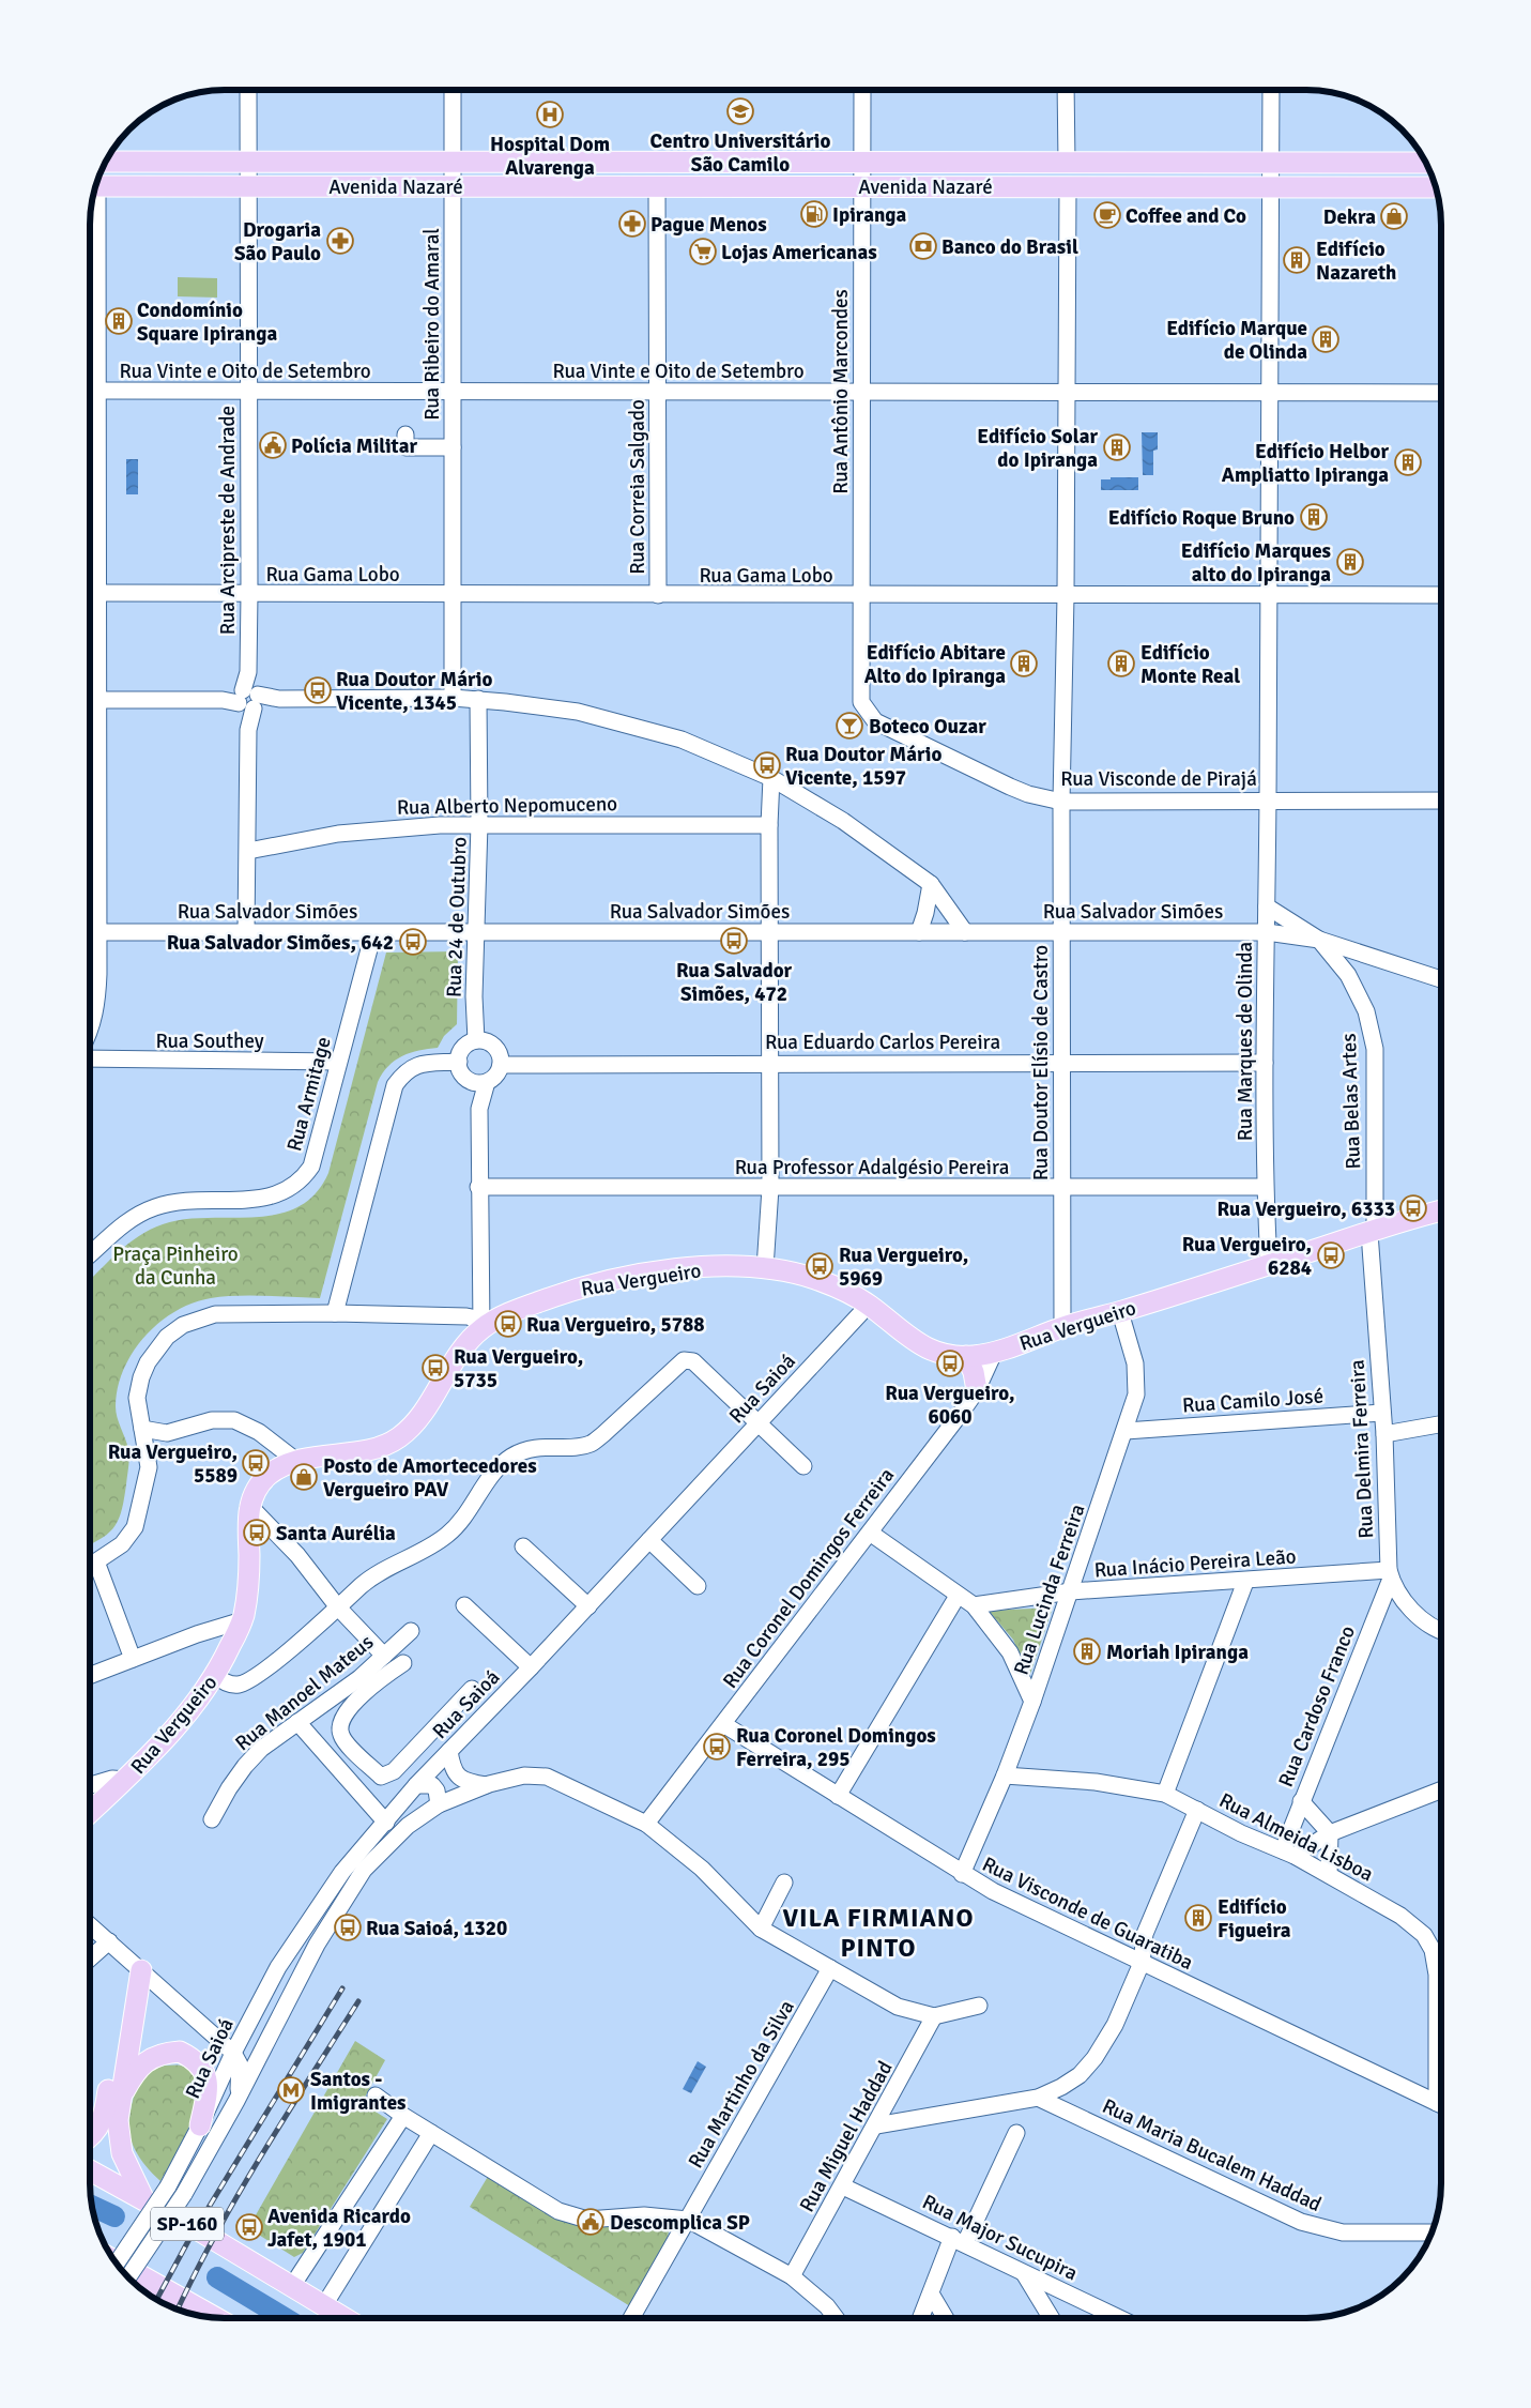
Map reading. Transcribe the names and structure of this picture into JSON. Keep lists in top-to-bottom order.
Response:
{
  "streets": {
    "main road": ["Avenida Nazaré", "Rua Vergueiro", "SP-160"],
    "street": [
      "Rua Ribeiro do Amaral",
      "Rua Vinte e Oito de Setembro",
      "Rua Antônio Marcondes",
      "Rua Correia Salgado",
      "Rua Arcipreste de Andrade",
      "Rua Gama Lobo",
      "Rua Visconde de Pirajá",
      "Rua Alberto Nepomuceno",
      "Rua Salvador Simões",
      "Rua 24 de Outubro",
      "Rua Southey",
      "Rua Eduardo Carlos Pereira",
      "Rua Marques de Olinda",
      "Rua Doutor Elísio de Castro",
      "Rua Armitage",
      "Rua Belas Artes",
      "Rua Professor Adalgésio Pereira",
      "Rua Saioá",
      "Rua Camilo José",
      "Rua Delmira Ferreira",
      "Rua Inácio Pereira Leão",
      "Rua Coronel Domingos Ferreira",
      "Rua Lucinda Ferreira",
      "Rua Manoel Mateus",
      "Rua Cardoso Franco",
      "Rua Almeida Lisboa",
      "Rua Visconde de Guaratiba",
      "Rua Martinho da Silva",
      "Rua Miguel Haddad",
      "Rua Maria Bucalem Haddad",
      "Rua Major Sucupira"
    ]
  },
  "crossings": [
    ["Avenida Nazaré", "Rua Ribeiro do Amaral"],
    ["Avenida Nazaré", "Rua Antônio Marcondes"],
    ["Avenida Nazaré", "Rua Correia Salgado"],
    ["Avenida Nazaré", "Rua Arcipreste de Andrade"],
    ["Avenida Nazaré", "Rua Marques de Olinda"],
    ["Avenida Nazaré", "Rua Doutor Elísio de Castro"],
    ["Rua Ribeiro do Amaral", "Rua Vinte e Oito de Setembro"],
    ["Rua Ribeiro do Amaral", "Rua Gama Lobo"],
    ["Rua Vinte e Oito de Setembro", "Rua Antônio Marcondes"],
    ["Rua Vinte e Oito de Setembro", "Rua Correia Salgado"],
    ["Rua Vinte e Oito de Setembro", "Rua Arcipreste de Andrade"],
    ["Rua Vinte e Oito de Setembro", "Rua Marques de Olinda"],
    ["Rua Vinte e Oito de Setembro", "Rua Doutor Elísio de Castro"],
    ["Rua Antônio Marcondes", "Rua Gama Lobo"],
    ["Rua Antônio Marcondes", "Rua Visconde de Pirajá"],
    ["Rua Correia Salgado", "Rua Gama Lobo"],
    ["Rua Arcipreste de Andrade", "Rua Gama Lobo"],
    ["Rua Gama Lobo", "Rua Marques de Olinda"],
    ["Rua Gama Lobo", "Rua Doutor Elísio de Castro"],
    ["Rua Visconde de Pirajá", "Rua Marques de Olinda"],
    ["Rua Visconde de Pirajá", "Rua Doutor Elísio de Castro"],
    ["Rua Alberto Nepomuceno", "Rua 24 de Outubro"],
    ["Rua Salvador Simões", "Rua 24 de Outubro"],
    ["Rua Salvador Simões", "Rua Marques de Olinda"],
    ["Rua Salvador Simões", "Rua Doutor Elísio de Castro"],
    ["Rua Salvador Simões", "Rua Armitage"],
    ["Rua Salvador Simões", "Rua Belas Artes"],
    ["Rua 24 de Outubro", "Rua Eduardo Carlos Pereira"],
    ["Rua Southey", "Rua Armitage"],
    ["Rua Eduardo Carlos Pereira", "Rua Marques de Olinda"],
    ["Rua Eduardo Carlos Pereira", "Rua Doutor Elísio de Castro"],
    ["Rua Marques de Olinda", "Rua Professor Adalgésio Pereira"],
    ["Rua Marques de Olinda", "Rua Vergueiro"],
    ["Rua Doutor Elísio de Castro", "Rua Professor Adalgésio Pereira"],
    ["Rua Doutor Elísio de Castro", "Rua Vergueiro"],
    ["Rua Belas Artes", "Rua Vergueiro"],
    ["Rua Belas Artes", "Rua Delmira Ferreira"],
    ["Rua Vergueiro", "Rua Saioá"],
    ["Rua Vergueiro", "Rua Delmira Ferreira"],
    ["Rua Vergueiro", "Rua Coronel Domingos Ferreira"],
    ["Rua Vergueiro", "Rua Lucinda Ferreira"],
    ["Rua Camilo José", "Rua Delmira Ferreira"],
    ["Rua Camilo José", "Rua Lucinda Ferreira"],
    ["Rua Delmira Ferreira", "Rua Inácio Pereira Leão"],
    ["Rua Delmira Ferreira", "Rua Cardoso Franco"],
    ["Rua Inácio Pereira Leão", "Rua Lucinda Ferreira"],
    ["Rua Inácio Pereira Leão", "Rua Cardoso Franco"],
    ["Rua Coronel Domingos Ferreira", "Rua Visconde de Guaratiba"],
    ["Rua Lucinda Ferreira", "Rua Almeida Lisboa"],
    ["Rua Lucinda Ferreira", "Rua Visconde de Guaratiba"],
    ["Rua Cardoso Franco", "Rua Almeida Lisboa"],
    ["Rua Miguel Haddad", "Rua Major Sucupira"]
  ],
  "districts": ["VILA FIRMIANO PINTO"],
  "parks": ["Praça Pinheiro da Cunha"],
  "places": {
    "school or university": ["Centro Universitário São Camilo"],
    "hospital": ["Hospital Dom Alvarenga"],
    "fuel station": ["Ipiranga"],
    "cafe": ["Coffee and Co"],
    "shop": ["Dekra", "Posto de Amortecedores Vergueiro PAV"],
    "pharmacy": ["Pague Menos", "Drogaria São Paulo"],
    "bank": ["Banco do Brasil"],
    "supermarket": ["Lojas Americanas"],
    "building": [
      "Edifício Nazareth",
      "Condomínio Square Ipiranga",
      "Edifício Marque de Olinda",
      "Edifício Solar do Ipiranga",
      "Edifício Helbor Ampliatto Ipiranga",
      "Edifício Roque Bruno",
      "Edifício Marques alto do Ipiranga",
      "Edifício Abitare Alto do Ipiranga",
      "Edifício Monte Real",
      "Moriah Ipiranga",
      "Edifício Figueira"
    ],
    "public building": ["Polícia Militar", "Descomplica SP"],
    "bus stop": [
      "Rua Doutor Mário Vicente, 1345",
      "Rua Doutor Mário Vicente, 1597",
      "Rua Salvador Simões, 472",
      "Rua Salvador Simões, 642",
      "Rua Vergueiro, 6333",
      "Rua Vergueiro, 6284",
      "Rua Vergueiro, 5969",
      "Rua Vergueiro, 5788",
      "Rua Vergueiro, 6060",
      "Rua Vergueiro, 5735",
      "Rua Vergueiro, 5589",
      "Santa Aurélia",
      "Rua Coronel Domingos Ferreira, 295",
      "Rua Saioá, 1320",
      "Avenida Ricardo Jafet, 1901"
    ],
    "bar": ["Boteco Ouzar"],
    "metro station": ["Santos - Imigrantes"]
  }
}
